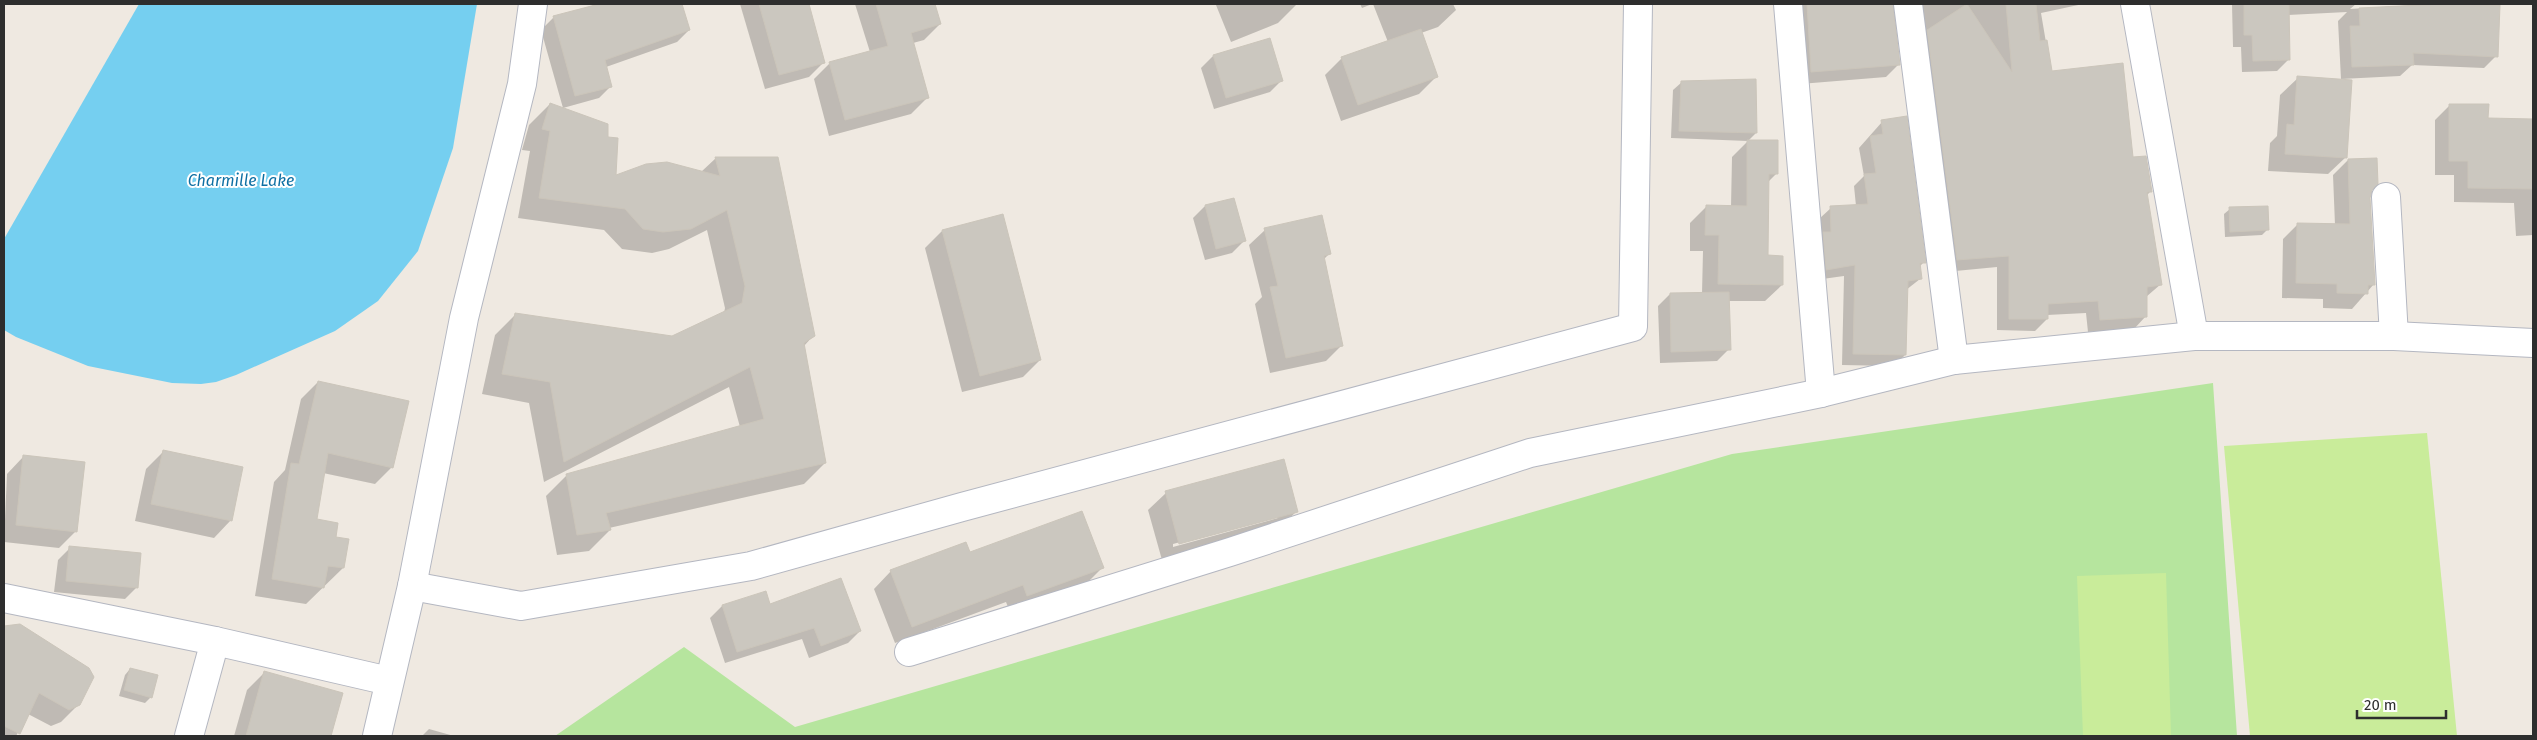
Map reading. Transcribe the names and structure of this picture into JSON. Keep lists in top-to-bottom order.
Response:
{
  "water": ["Charmille Lake"],
  "scale_bar": "20 m"
}
